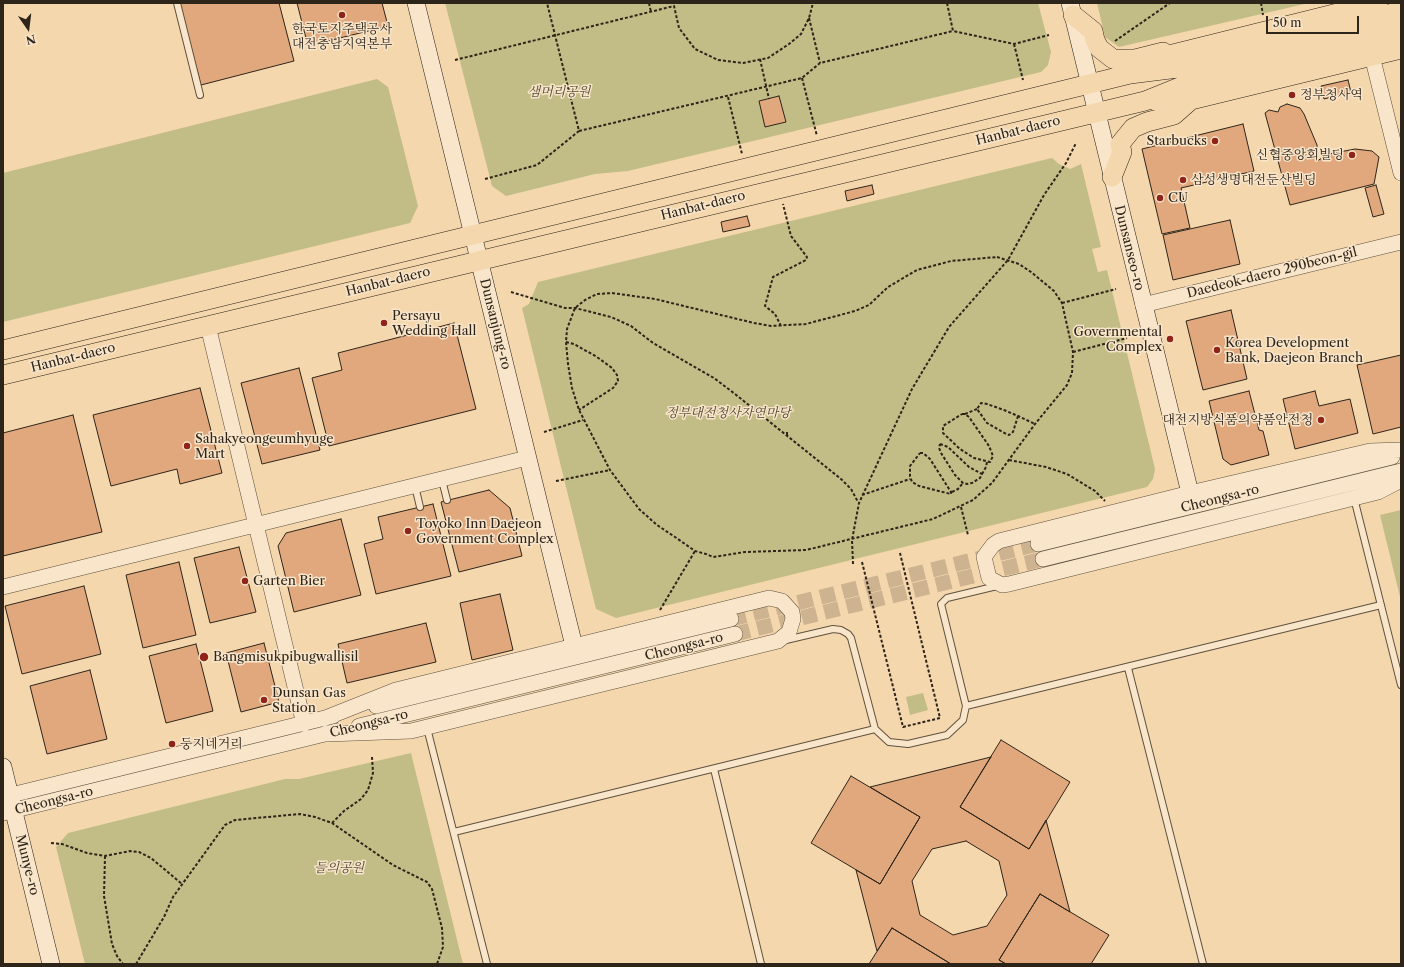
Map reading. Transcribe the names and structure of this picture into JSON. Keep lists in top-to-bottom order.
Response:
{
  "streets": {
    "main road": [
      "Hanbat-daero",
      "Dunsanseo-ro",
      "Dunsanjung-ro",
      "Munye-ro"
    ],
    "street": ["Daedeok-daero 290beon-gil", "Cheongsa-ro"]
  },
  "crossings": [
    ["Hanbat-daero", "Dunsanseo-ro"],
    ["Hanbat-daero", "Dunsanjung-ro"],
    ["Dunsanseo-ro", "Daedeok-daero 290beon-gil"],
    ["Cheongsa-ro", "Munye-ro"]
  ],
  "parks": ["샘머리공원", "정부대전청사자연마당", "들의공원"],
  "places": [
    "한국토지주택공사 대전충남지역본부",
    "정부청사역",
    "Starbucks",
    "신협중앙회빌딩",
    "삼성생명대전둔산빌딩",
    "CU",
    "Persayu Wedding Hall",
    "Governmental Complex",
    "Korea Development Bank, Daejeon Branch",
    "대전지방식품의약품안전청",
    "Sahakyeongeumhyuge Mart",
    "Toyoko Inn Daejeon Government Complex",
    "Garten Bier",
    "Bangmisukpibugwallisil",
    "Dunsan Gas Station",
    "둥지네거리"
  ],
  "scale_bar": "50 m",
  "north": "bottom"
}
